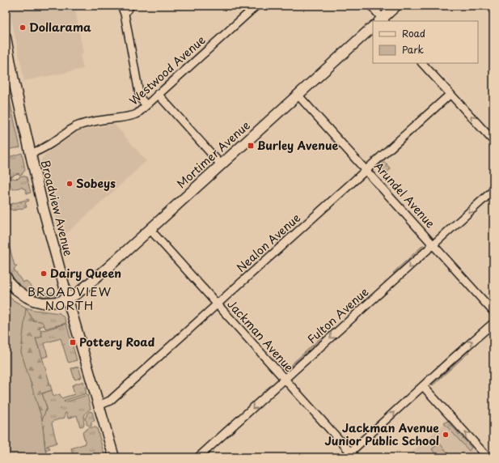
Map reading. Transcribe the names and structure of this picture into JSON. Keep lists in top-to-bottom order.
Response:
{
  "streets": {
    "street": [
      "Westwood Avenue",
      "Mortimer Avenue",
      "Arundel Avenue",
      "Broadview Avenue",
      "Nealon Avenue",
      "Fulton Avenue",
      "Jackman Avenue"
    ]
  },
  "crossings": [
    ["Westwood Avenue", "Broadview Avenue"],
    ["Mortimer Avenue", "Arundel Avenue"],
    ["Mortimer Avenue", "Broadview Avenue"],
    ["Mortimer Avenue", "Jackman Avenue"],
    ["Arundel Avenue", "Nealon Avenue"],
    ["Arundel Avenue", "Fulton Avenue"],
    ["Broadview Avenue", "Nealon Avenue"],
    ["Nealon Avenue", "Jackman Avenue"],
    ["Fulton Avenue", "Jackman Avenue"]
  ],
  "one_way": ["Fulton Avenue"],
  "districts": ["BROADVIEW NORTH"],
  "places": {
    "other": [
      "Dollarama",
      "Sobeys",
      "Dairy Queen",
      "Jackman Avenue Junior Public School"
    ],
    "transit": ["Burley Avenue", "Pottery Road"]
  },
  "legend": ["Road", "Park"]
}
